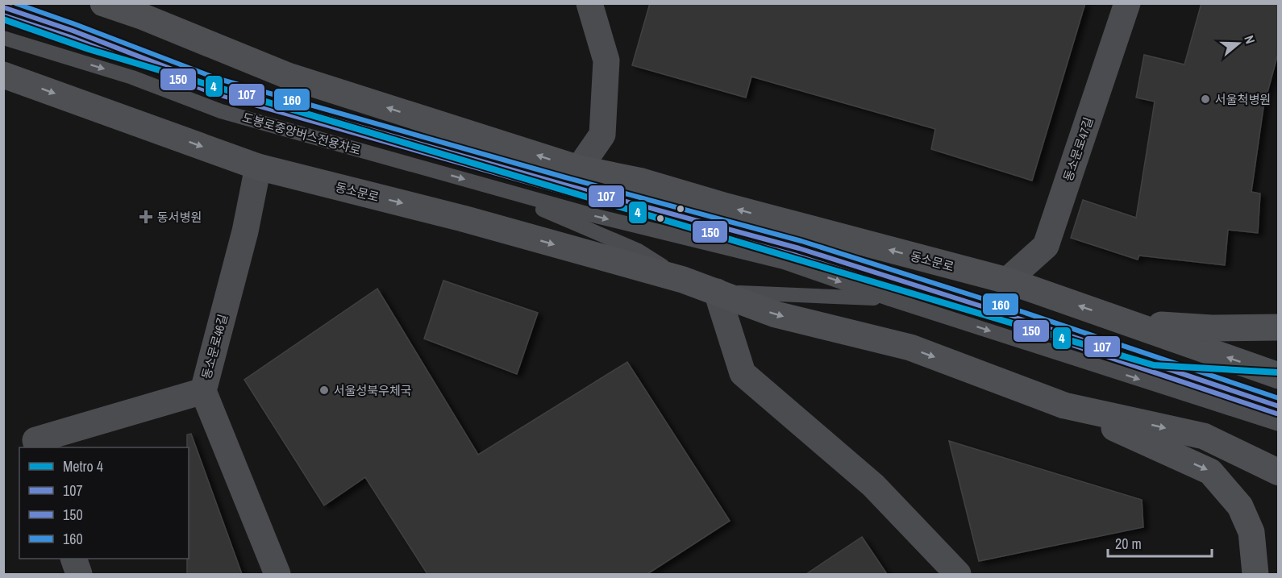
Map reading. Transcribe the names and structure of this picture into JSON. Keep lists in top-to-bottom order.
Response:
{
  "streets": {
    "main road": ["동소문로"],
    "street": ["동소문로47길", "동소문로46길"],
    "lane": ["도봉로중앙버스전용차로"]
  },
  "crossings": [
    ["동소문로47길", "동소문로"],
    ["동소문로", "동소문로46길"]
  ],
  "places": {
    "other": ["서울척병원", "서울성북우체국"],
    "health": ["동서병원"]
  },
  "lines": [
    "transit line 160",
    "transit line 107",
    "transit line 150",
    "metro line 4"
  ],
  "legend": [
    "Metro 4",
    "107",
    "150",
    "160"
  ],
  "scale_bar": "20 m",
  "north": "right"
}
